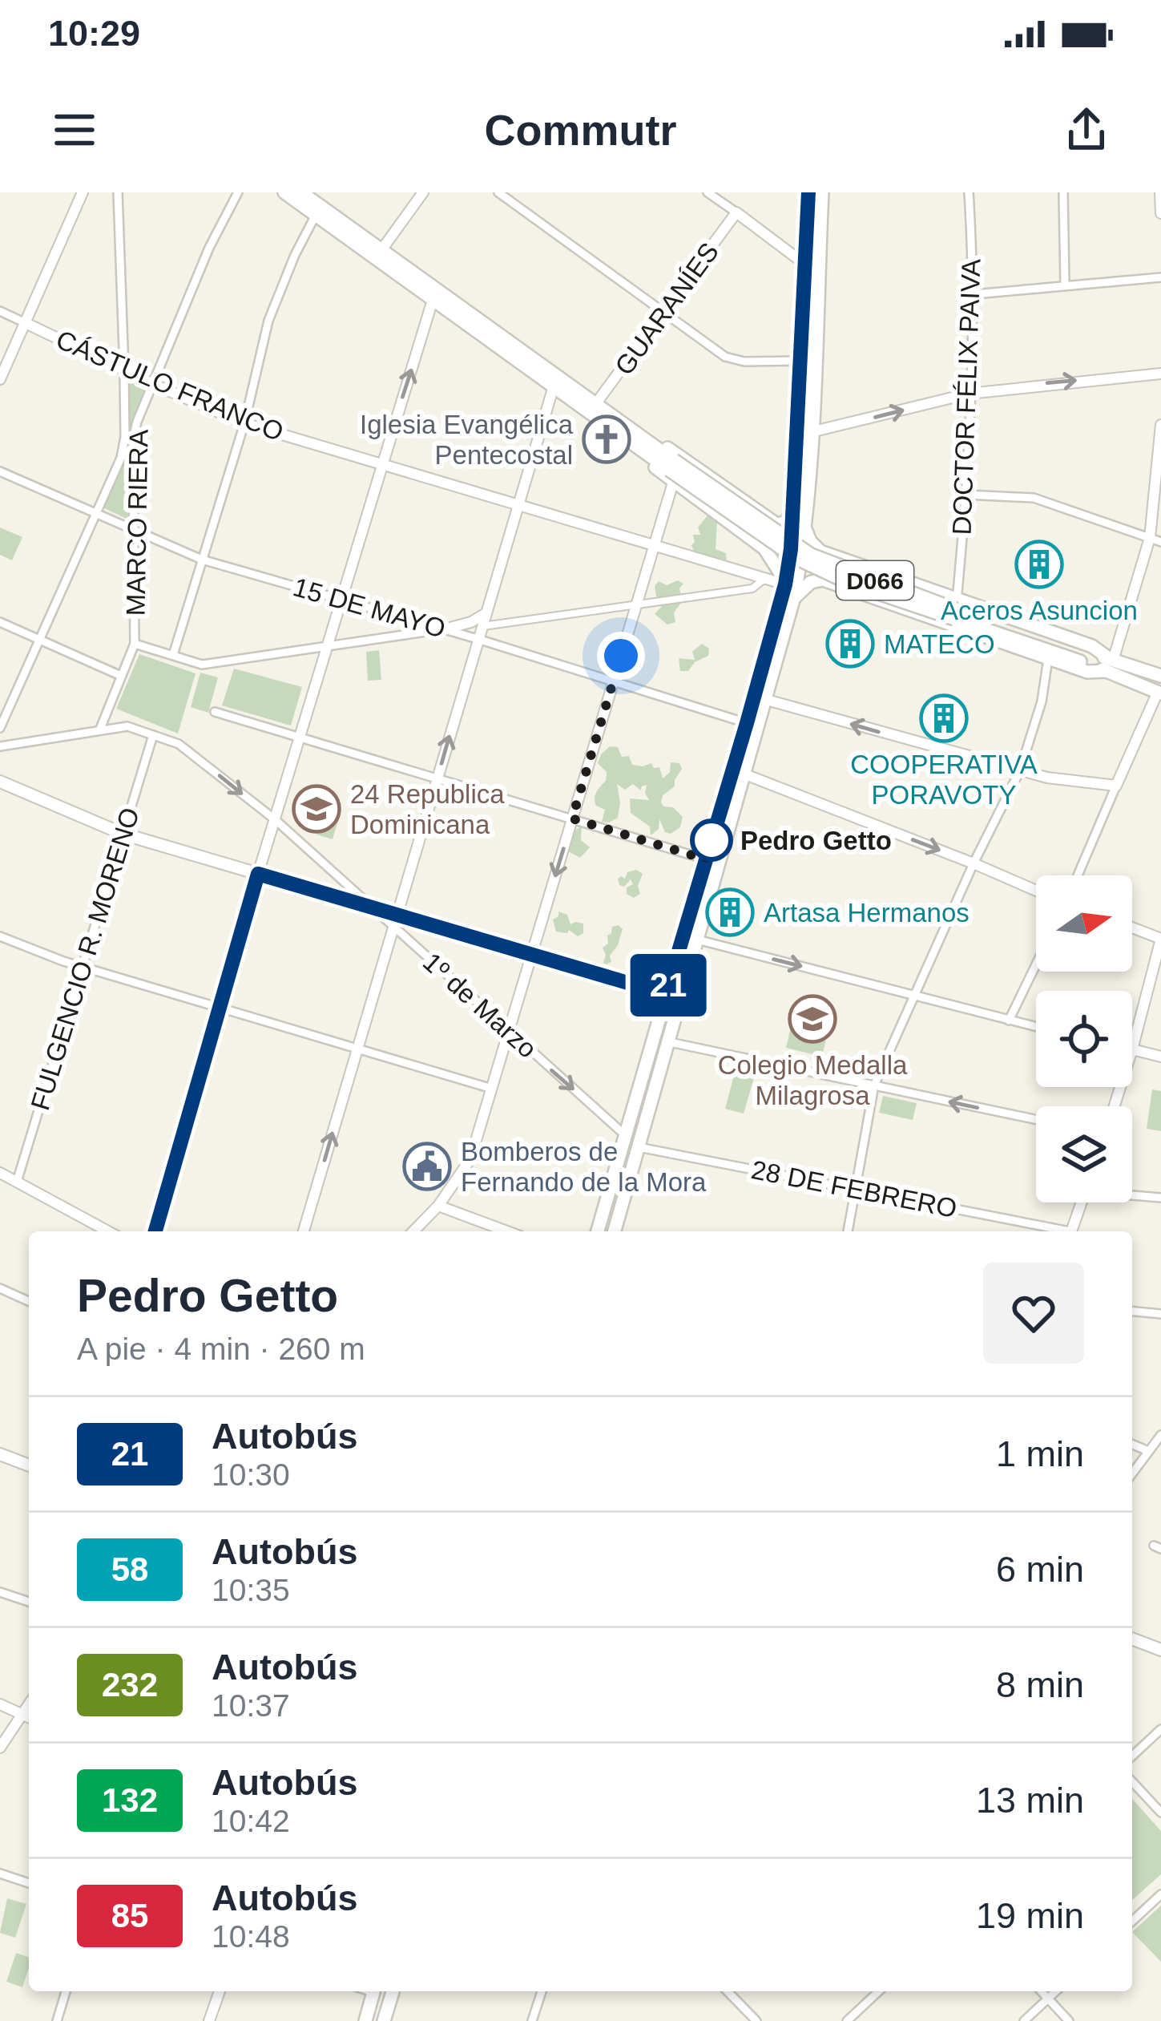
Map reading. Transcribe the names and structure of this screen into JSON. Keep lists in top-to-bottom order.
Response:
{
  "streets": {
    "highway": ["D066"],
    "street": [
      "GUARANÍES",
      "CÁSTULO FRANCO",
      "DOCTOR FÉLIX PAIVA",
      "MARCO RIERA",
      "15 DE MAYO",
      "FULGENCIO R. MORENO",
      "1º de Marzo",
      "28 DE FEBRERO"
    ]
  },
  "crossings": [
    ["GUARANÍES", "D066"],
    ["CÁSTULO FRANCO", "MARCO RIERA"],
    ["DOCTOR FÉLIX PAIVA", "D066"],
    ["MARCO RIERA", "15 DE MAYO"],
    ["FULGENCIO R. MORENO", "1º de Marzo"]
  ],
  "one_way": ["1º de Marzo"],
  "places": {
    "church": ["Iglesia Evangélica Pentecostal"],
    "building": [
      "Aceros Asuncion",
      "MATECO",
      "COOPERATIVA PORAVOTY",
      "Artasa Hermanos"
    ],
    "school or university": ["24 Republica Dominicana", "Colegio Medalla Milagrosa"],
    "other": ["Pedro Getto"],
    "public building": ["Bomberos de Fernando de la Mora"]
  },
  "lines": ["bus line 21"],
  "north": "right",
  "page": {
    "status": "10:29",
    "header": "Commutr",
    "on_map": "21",
    "heading": ["Pedro Getto", "A pie · 4 min · 260 m"],
    "list": [
      {
        "mark": "21",
        "name": "Autobús",
        "note": "10:30",
        "value": "1 min"
      },
      {
        "mark": "58",
        "name": "Autobús",
        "note": "10:35",
        "value": "6 min"
      },
      {
        "mark": "232",
        "name": "Autobús",
        "note": "10:37",
        "value": "8 min"
      },
      {
        "mark": "132",
        "name": "Autobús",
        "note": "10:42",
        "value": "13 min"
      },
      {
        "mark": "85",
        "name": "Autobús",
        "note": "10:48",
        "value": "19 min"
      }
    ]
  }
}
